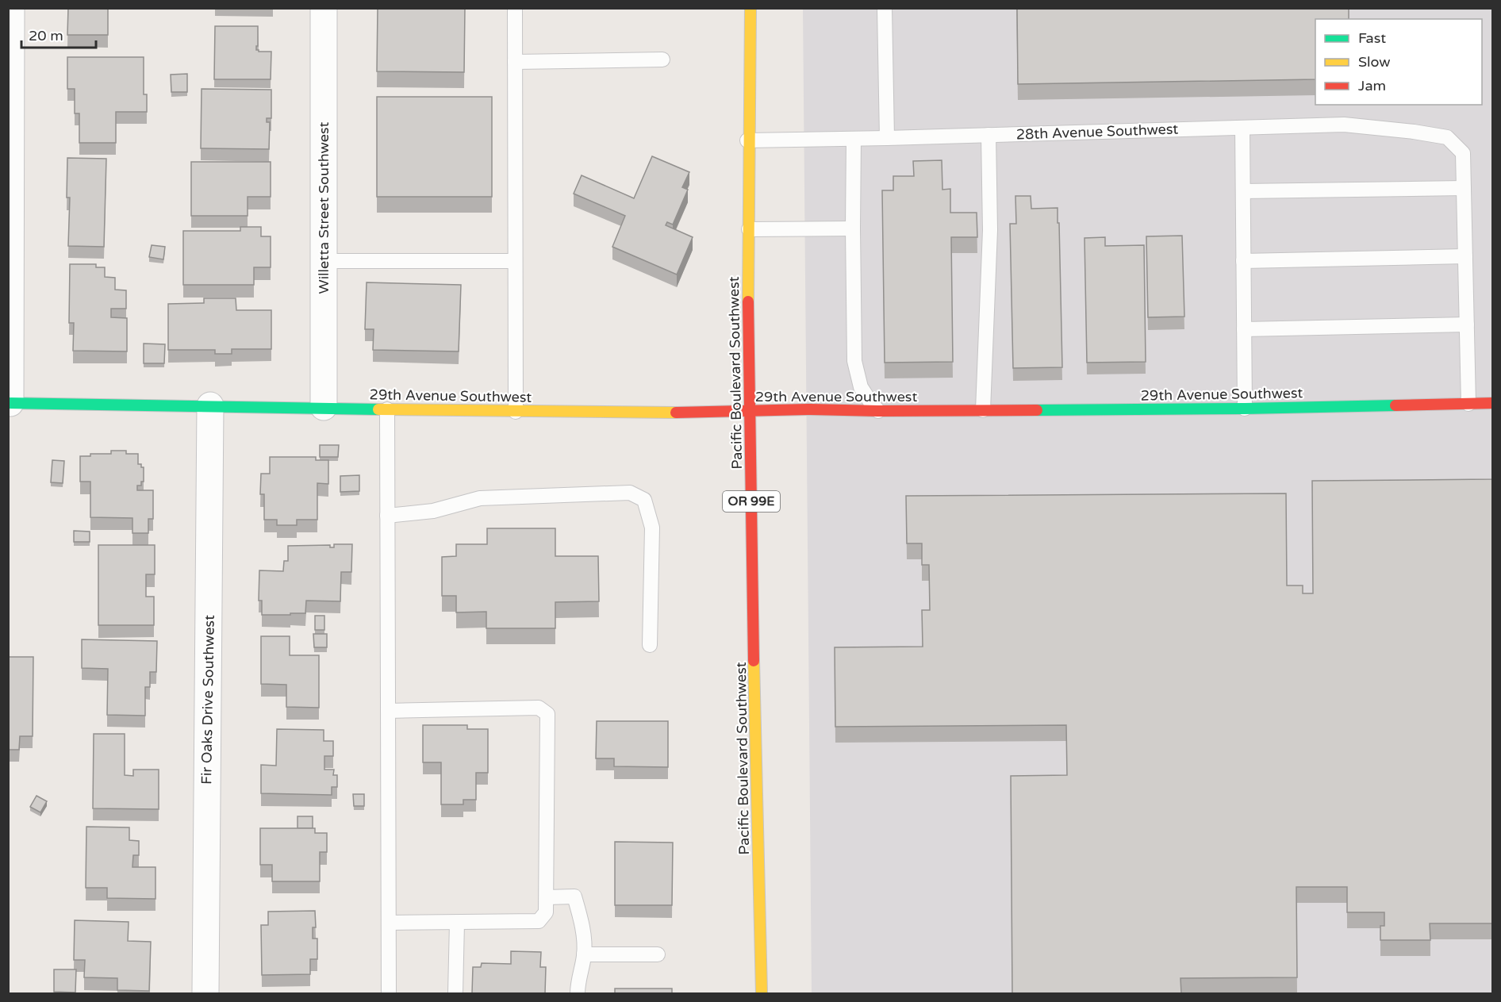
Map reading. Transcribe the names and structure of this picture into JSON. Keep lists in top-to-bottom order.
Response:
{
  "streets": {
    "street": [
      "Willetta Street Southwest",
      "Pacific Boulevard Southwest",
      "29th Avenue Southwest",
      "OR 99E",
      "Fir Oaks Drive Southwest"
    ],
    "lane": ["28th Avenue Southwest"]
  },
  "crossings": [
    ["28th Avenue Southwest", "Pacific Boulevard Southwest"],
    ["Willetta Street Southwest", "29th Avenue Southwest"],
    ["Pacific Boulevard Southwest", "29th Avenue Southwest"],
    ["29th Avenue Southwest", "Fir Oaks Drive Southwest"]
  ],
  "legend": ["Fast", "Slow", "Jam"],
  "scale_bar": "20 m"
}
